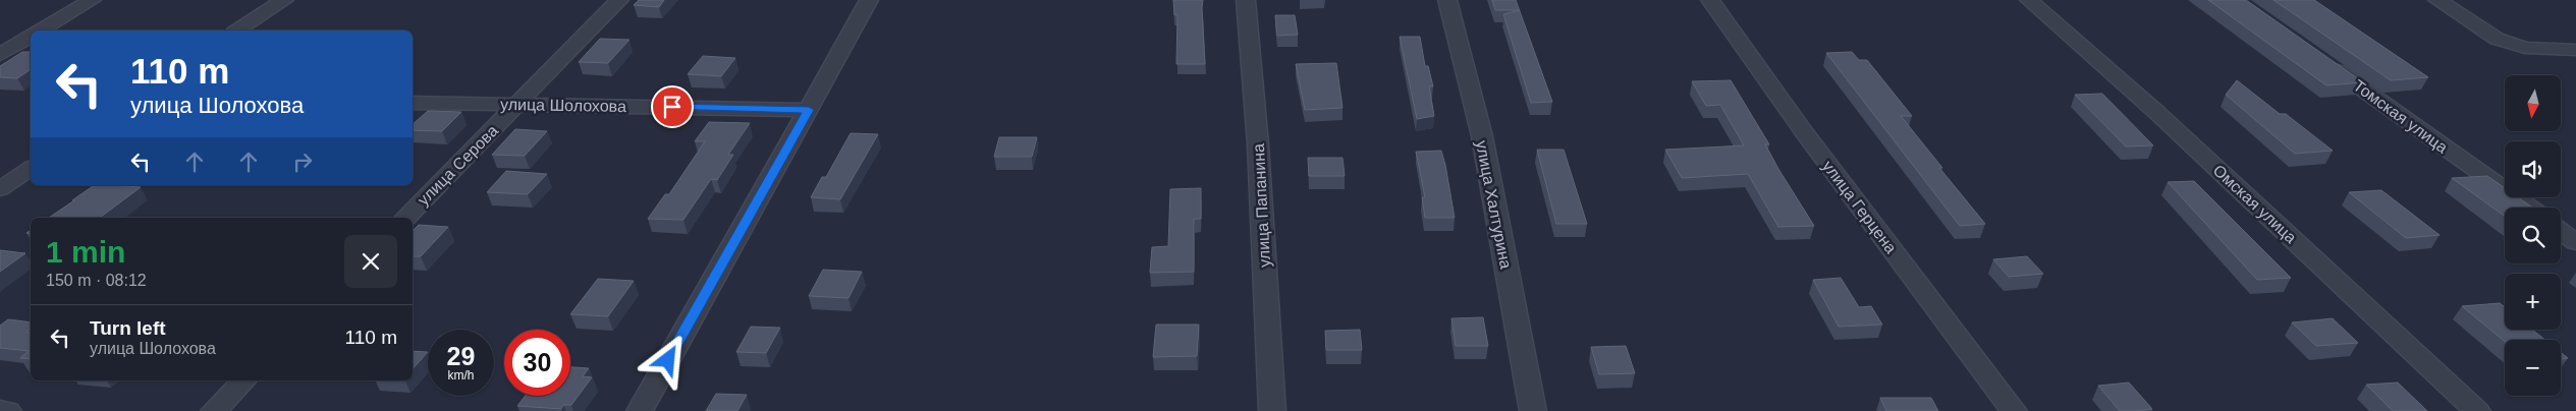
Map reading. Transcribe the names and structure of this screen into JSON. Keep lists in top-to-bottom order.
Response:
{
  "streets": {
    "street": [
      "улица Шолохова",
      "Томская улица",
      "улица Серова",
      "Омская улица",
      "улица Халтурина",
      "улица Папанина",
      "улица Герцена"
    ]
  },
  "crossings": [
    ["улица Шолохова", "улица Серова"]
  ],
  "north": "bottom",
  "page": {
    "turn": ["110 m", "улица Шолохова"],
    "map_buttons": ["+", "−"],
    "heading": ["1 min", "150 m · 08:12"],
    "list": [
      {
        "name": "Turn left",
        "note": "улица Шолохова",
        "value": "110 m"
      }
    ],
    "speed": "29 km/h",
    "limit": "30"
  }
}
